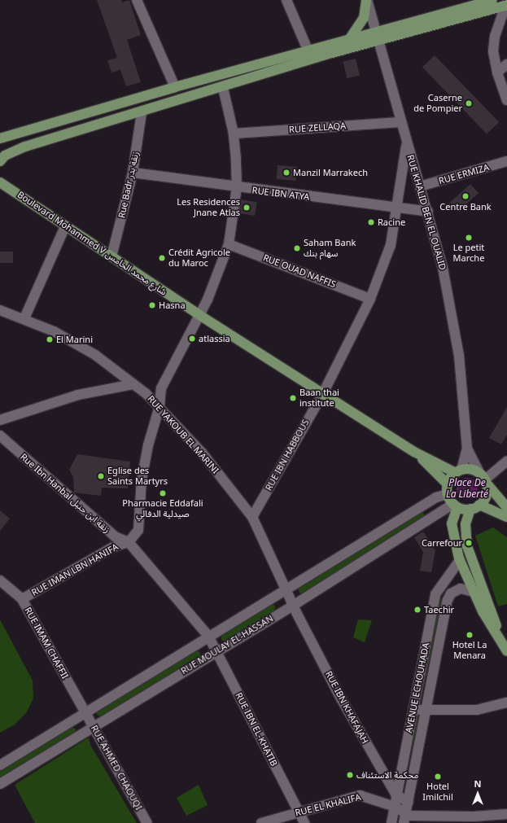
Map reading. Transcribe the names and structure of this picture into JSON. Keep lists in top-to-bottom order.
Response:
{
  "streets": {
    "main road": ["Boulevard Mohammed V شارع محمد الخامس"],
    "street": [
      "RUE ZELLAQA",
      "RUE ERMIZA",
      "Rue Badr زنقة بدر",
      "RUE IBN ATYA",
      "RUE KHALID BEN EL OUALID",
      "RUE OUAD NAFFIS",
      "RUE YAKOUB EL MARINI",
      "RUE IBN HABBOUS",
      "Rue Ibn Hanbal زنقة ابن حنبل",
      "RUE IMAN LBN HANIFA",
      "RUE IMAM CHAFFII",
      "RUE MOULAY EL-HASSAN",
      "AVENUE ECHOUHADA",
      "RUE IBN KHAFAJAH",
      "RUE IBN EL-KHATIB",
      "RUE AHMED CHAOUQI",
      "RUE EL KHALIFA"
    ]
  },
  "crossings": [
    ["RUE ZELLAQA", "RUE KHALID BEN EL OUALID"],
    ["RUE ERMIZA", "RUE KHALID BEN EL OUALID"],
    ["Rue Badr زنقة بدر", "RUE IBN ATYA"],
    ["Rue Badr زنقة بدر", "Boulevard Mohammed V شارع محمد الخامس"],
    ["RUE IBN ATYA", "RUE KHALID BEN EL OUALID"],
    ["RUE IBN ATYA", "RUE IBN HABBOUS"],
    ["RUE KHALID BEN EL OUALID", "Boulevard Mohammed V شارع محمد الخامس"],
    ["RUE KHALID BEN EL OUALID", "RUE IBN HABBOUS"],
    ["RUE KHALID BEN EL OUALID", "RUE MOULAY EL-HASSAN"],
    ["Boulevard Mohammed V شارع محمد الخامس", "RUE IBN HABBOUS"],
    ["Boulevard Mohammed V شارع محمد الخامس", "RUE MOULAY EL-HASSAN"],
    ["RUE OUAD NAFFIS", "RUE IBN HABBOUS"],
    ["RUE YAKOUB EL MARINI", "RUE IBN HABBOUS"],
    ["RUE YAKOUB EL MARINI", "RUE MOULAY EL-HASSAN"],
    ["RUE YAKOUB EL MARINI", "RUE IBN KHAFAJAH"],
    ["Rue Ibn Hanbal زنقة ابن حنبل", "RUE IMAN LBN HANIFA"],
    ["Rue Ibn Hanbal زنقة ابن حنبل", "RUE MOULAY EL-HASSAN"],
    ["Rue Ibn Hanbal زنقة ابن حنبل", "RUE IBN EL-KHATIB"],
    ["RUE IMAN LBN HANIFA", "RUE IMAM CHAFFII"],
    ["RUE IMAM CHAFFII", "RUE MOULAY EL-HASSAN"],
    ["RUE IMAM CHAFFII", "RUE AHMED CHAOUQI"],
    ["RUE MOULAY EL-HASSAN", "RUE IBN KHAFAJAH"],
    ["RUE MOULAY EL-HASSAN", "RUE IBN EL-KHATIB"],
    ["RUE MOULAY EL-HASSAN", "RUE AHMED CHAOUQI"],
    ["AVENUE ECHOUHADA", "RUE IBN KHAFAJAH"],
    ["AVENUE ECHOUHADA", "RUE EL KHALIFA"],
    ["RUE IBN EL-KHATIB", "RUE EL KHALIFA"]
  ],
  "water": ["Place De La Liberté"],
  "places": [
    "Caserne de Pompier",
    "Manzil Marrakech",
    "Centre Bank",
    "Les Residences Jnane Atlas",
    "Racine",
    "Le petit Marche",
    "Saham Bank سهام بنك",
    "Crédit Agricole du Maroc",
    "Hasna",
    "atlassia",
    "El Marini",
    "Baan thai institute",
    "Eglise des Saints Martyrs",
    "Pharmacie Eddafali صيدلية الدفالي",
    "Carrefour",
    "Taechir",
    "Hotel La Menara",
    "محكمة الاستئناف",
    "Hotel Imilchil"
  ],
  "north": "top"
}
